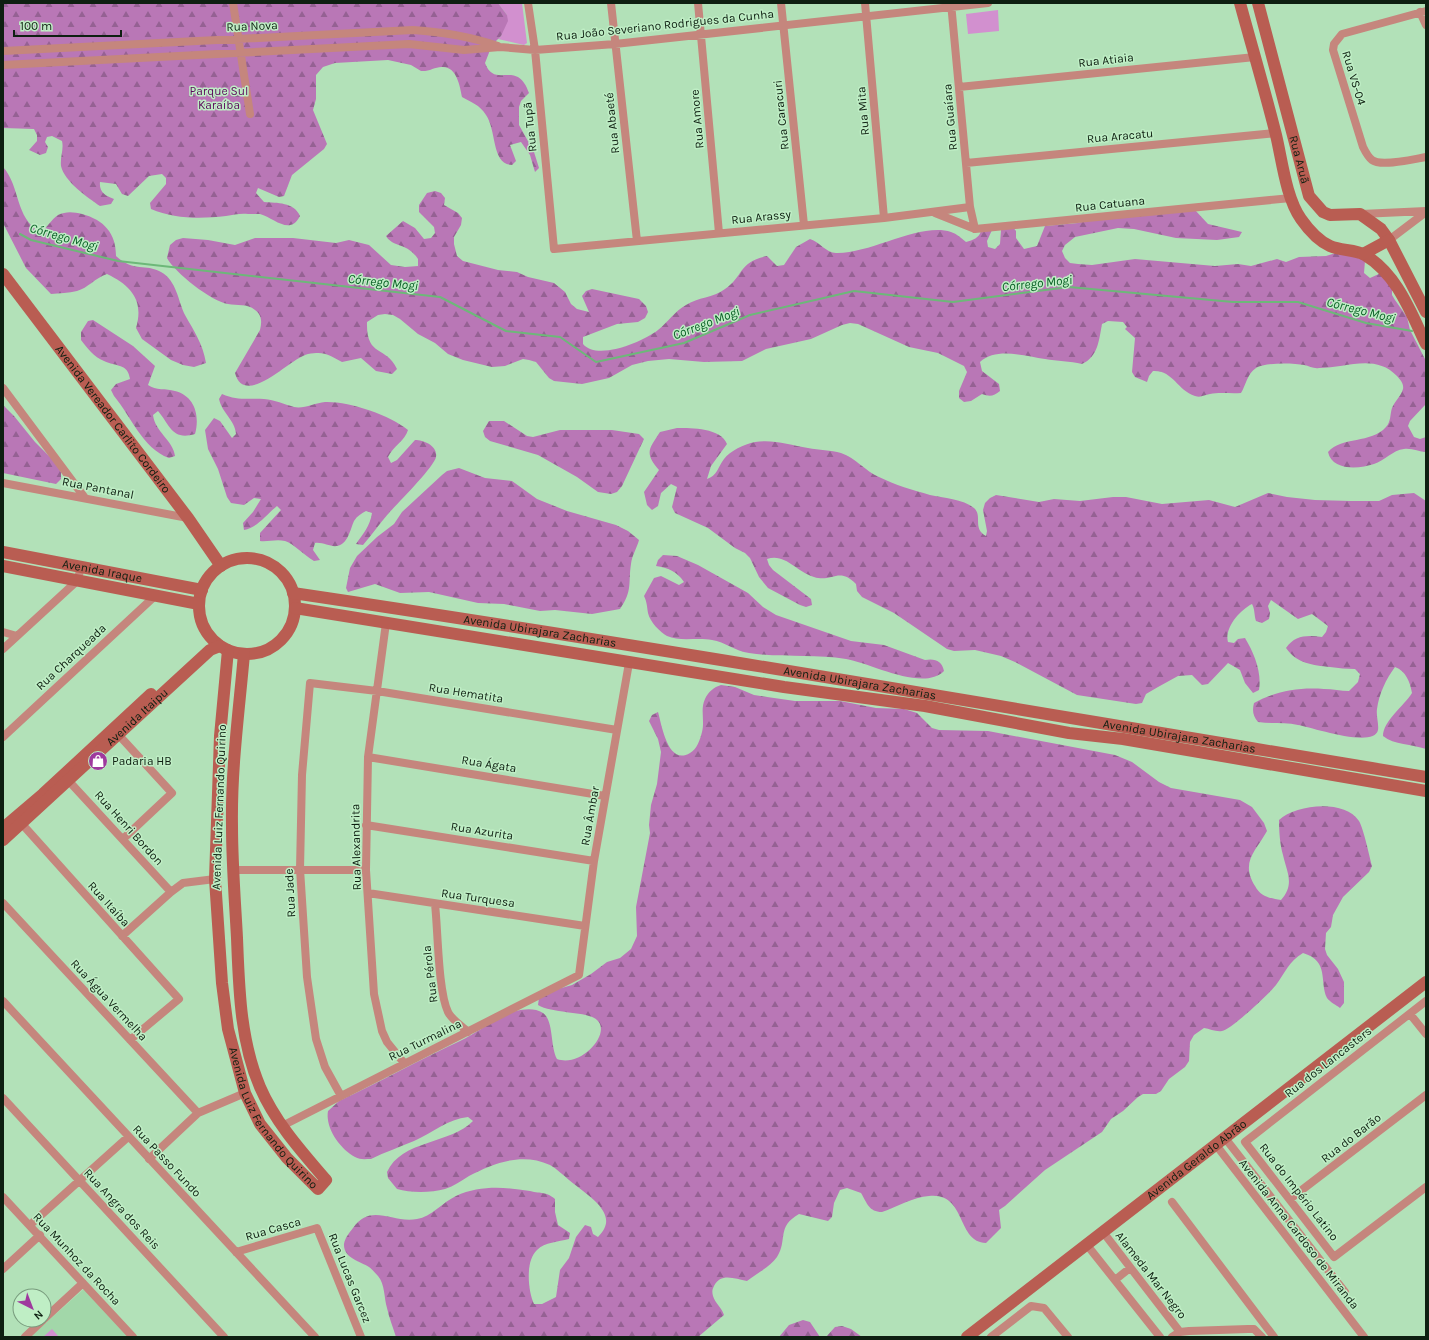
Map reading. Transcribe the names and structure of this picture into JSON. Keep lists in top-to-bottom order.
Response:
{
  "streets": {
    "main road": [
      "Rua Aruã",
      "Avenida Vereador Carlito Cordeiro",
      "Avenida Iraque",
      "Avenida Ubirajara Zacharias",
      "Avenida Itaipu",
      "Avenida Luiz Fernando Quirino",
      "Avenida Geraldo Abrão"
    ],
    "street": [
      "Rua João Severiano Rodrigues da Cunha",
      "Rua Nova",
      "Rua Atiaia",
      "Rua VS-04",
      "Rua Mita",
      "Rua Caracuri",
      "Rua Guaíara",
      "Rua Amore",
      "Rua Abaeté",
      "Rua Tupã",
      "Rua Aracatu",
      "Rua Catuana",
      "Rua Arassy",
      "Rua Pantanal",
      "Rua Charqueada",
      "Rua Hematita",
      "Rua Ágata",
      "Rua Âmbar",
      "Rua Henri Bordon",
      "Rua Azurita",
      "Rua Alexandrita",
      "Rua Jade",
      "Rua Turquesa",
      "Rua Itaíba",
      "Rua Pérola",
      "Rua Água Vermelha",
      "Rua Turmalina",
      "Rua dos Lancasters",
      "Rua do Barão",
      "Rua Passo Fundo",
      "Rua do Império Latino",
      "Rua Angra dos Reis",
      "Rua Casca",
      "Avenida Anna Cardoso de Miranda",
      "Rua Munhoz da Rocha",
      "Alameda Mar Negro",
      "Rua Lucas Garcez"
    ]
  },
  "crossings": [
    ["Rua João Severiano Rodrigues da Cunha", "Rua Nova"],
    ["Rua João Severiano Rodrigues da Cunha", "Rua Mita"],
    ["Rua João Severiano Rodrigues da Cunha", "Rua Caracuri"],
    ["Rua João Severiano Rodrigues da Cunha", "Rua Guaíara"],
    ["Rua João Severiano Rodrigues da Cunha", "Rua Amore"],
    ["Rua João Severiano Rodrigues da Cunha", "Rua Abaeté"],
    ["Rua João Severiano Rodrigues da Cunha", "Rua Tupã"],
    ["Rua Nova", "Rua Tupã"],
    ["Rua Atiaia", "Rua Guaíara"],
    ["Rua Atiaia", "Rua Aruã"],
    ["Rua Mita", "Rua Arassy"],
    ["Rua Caracuri", "Rua Arassy"],
    ["Rua Guaíara", "Rua Aracatu"],
    ["Rua Guaíara", "Rua Catuana"],
    ["Rua Guaíara", "Rua Arassy"],
    ["Rua Amore", "Rua Arassy"],
    ["Rua Abaeté", "Rua Arassy"],
    ["Rua Tupã", "Rua Arassy"],
    ["Rua Aracatu", "Rua Aruã"],
    ["Rua Aruã", "Rua Catuana"],
    ["Rua Catuana", "Rua Arassy"],
    ["Avenida Vereador Carlito Cordeiro", "Rua Pantanal"],
    ["Avenida Vereador Carlito Cordeiro", "Avenida Iraque"],
    ["Avenida Vereador Carlito Cordeiro", "Avenida Ubirajara Zacharias"],
    ["Avenida Vereador Carlito Cordeiro", "Avenida Itaipu"],
    ["Avenida Vereador Carlito Cordeiro", "Avenida Luiz Fernando Quirino"],
    ["Avenida Iraque", "Avenida Ubirajara Zacharias"],
    ["Avenida Iraque", "Rua Charqueada"],
    ["Avenida Iraque", "Avenida Itaipu"],
    ["Avenida Iraque", "Avenida Luiz Fernando Quirino"],
    ["Avenida Ubirajara Zacharias", "Avenida Itaipu"],
    ["Avenida Ubirajara Zacharias", "Avenida Luiz Fernando Quirino"],
    ["Avenida Ubirajara Zacharias", "Rua Âmbar"],
    ["Avenida Ubirajara Zacharias", "Rua Alexandrita"],
    ["Rua Hematita", "Rua Âmbar"],
    ["Rua Hematita", "Rua Alexandrita"],
    ["Rua Hematita", "Rua Jade"],
    ["Avenida Itaipu", "Avenida Luiz Fernando Quirino"],
    ["Avenida Itaipu", "Rua Henri Bordon"],
    ["Avenida Itaipu", "Rua Itaíba"],
    ["Rua Ágata", "Rua Âmbar"],
    ["Rua Ágata", "Rua Alexandrita"],
    ["Avenida Luiz Fernando Quirino", "Rua Turmalina"],
    ["Rua Âmbar", "Rua Azurita"],
    ["Rua Âmbar", "Rua Turquesa"],
    ["Rua Âmbar", "Rua Turmalina"],
    ["Rua Azurita", "Rua Alexandrita"],
    ["Rua Alexandrita", "Rua Turquesa"],
    ["Rua Alexandrita", "Rua Turmalina"],
    ["Rua Jade", "Rua Turmalina"],
    ["Rua Turquesa", "Rua Pérola"],
    ["Rua Itaíba", "Rua Água Vermelha"],
    ["Rua Pérola", "Rua Turmalina"],
    ["Rua dos Lancasters", "Rua do Império Latino"],
    ["Rua do Barão", "Rua do Império Latino"],
    ["Avenida Geraldo Abrão", "Avenida Anna Cardoso de Miranda"],
    ["Avenida Geraldo Abrão", "Alameda Mar Negro"],
    ["Rua Passo Fundo", "Rua Casca"],
    ["Rua Casca", "Rua Lucas Garcez"]
  ],
  "water": ["Córrego Mogi"],
  "parks": ["Parque Sul Karaíba"],
  "places": {
    "shop": ["Padaria HB"]
  },
  "scale_bar": "100 m",
  "north": "bottom right"
}
